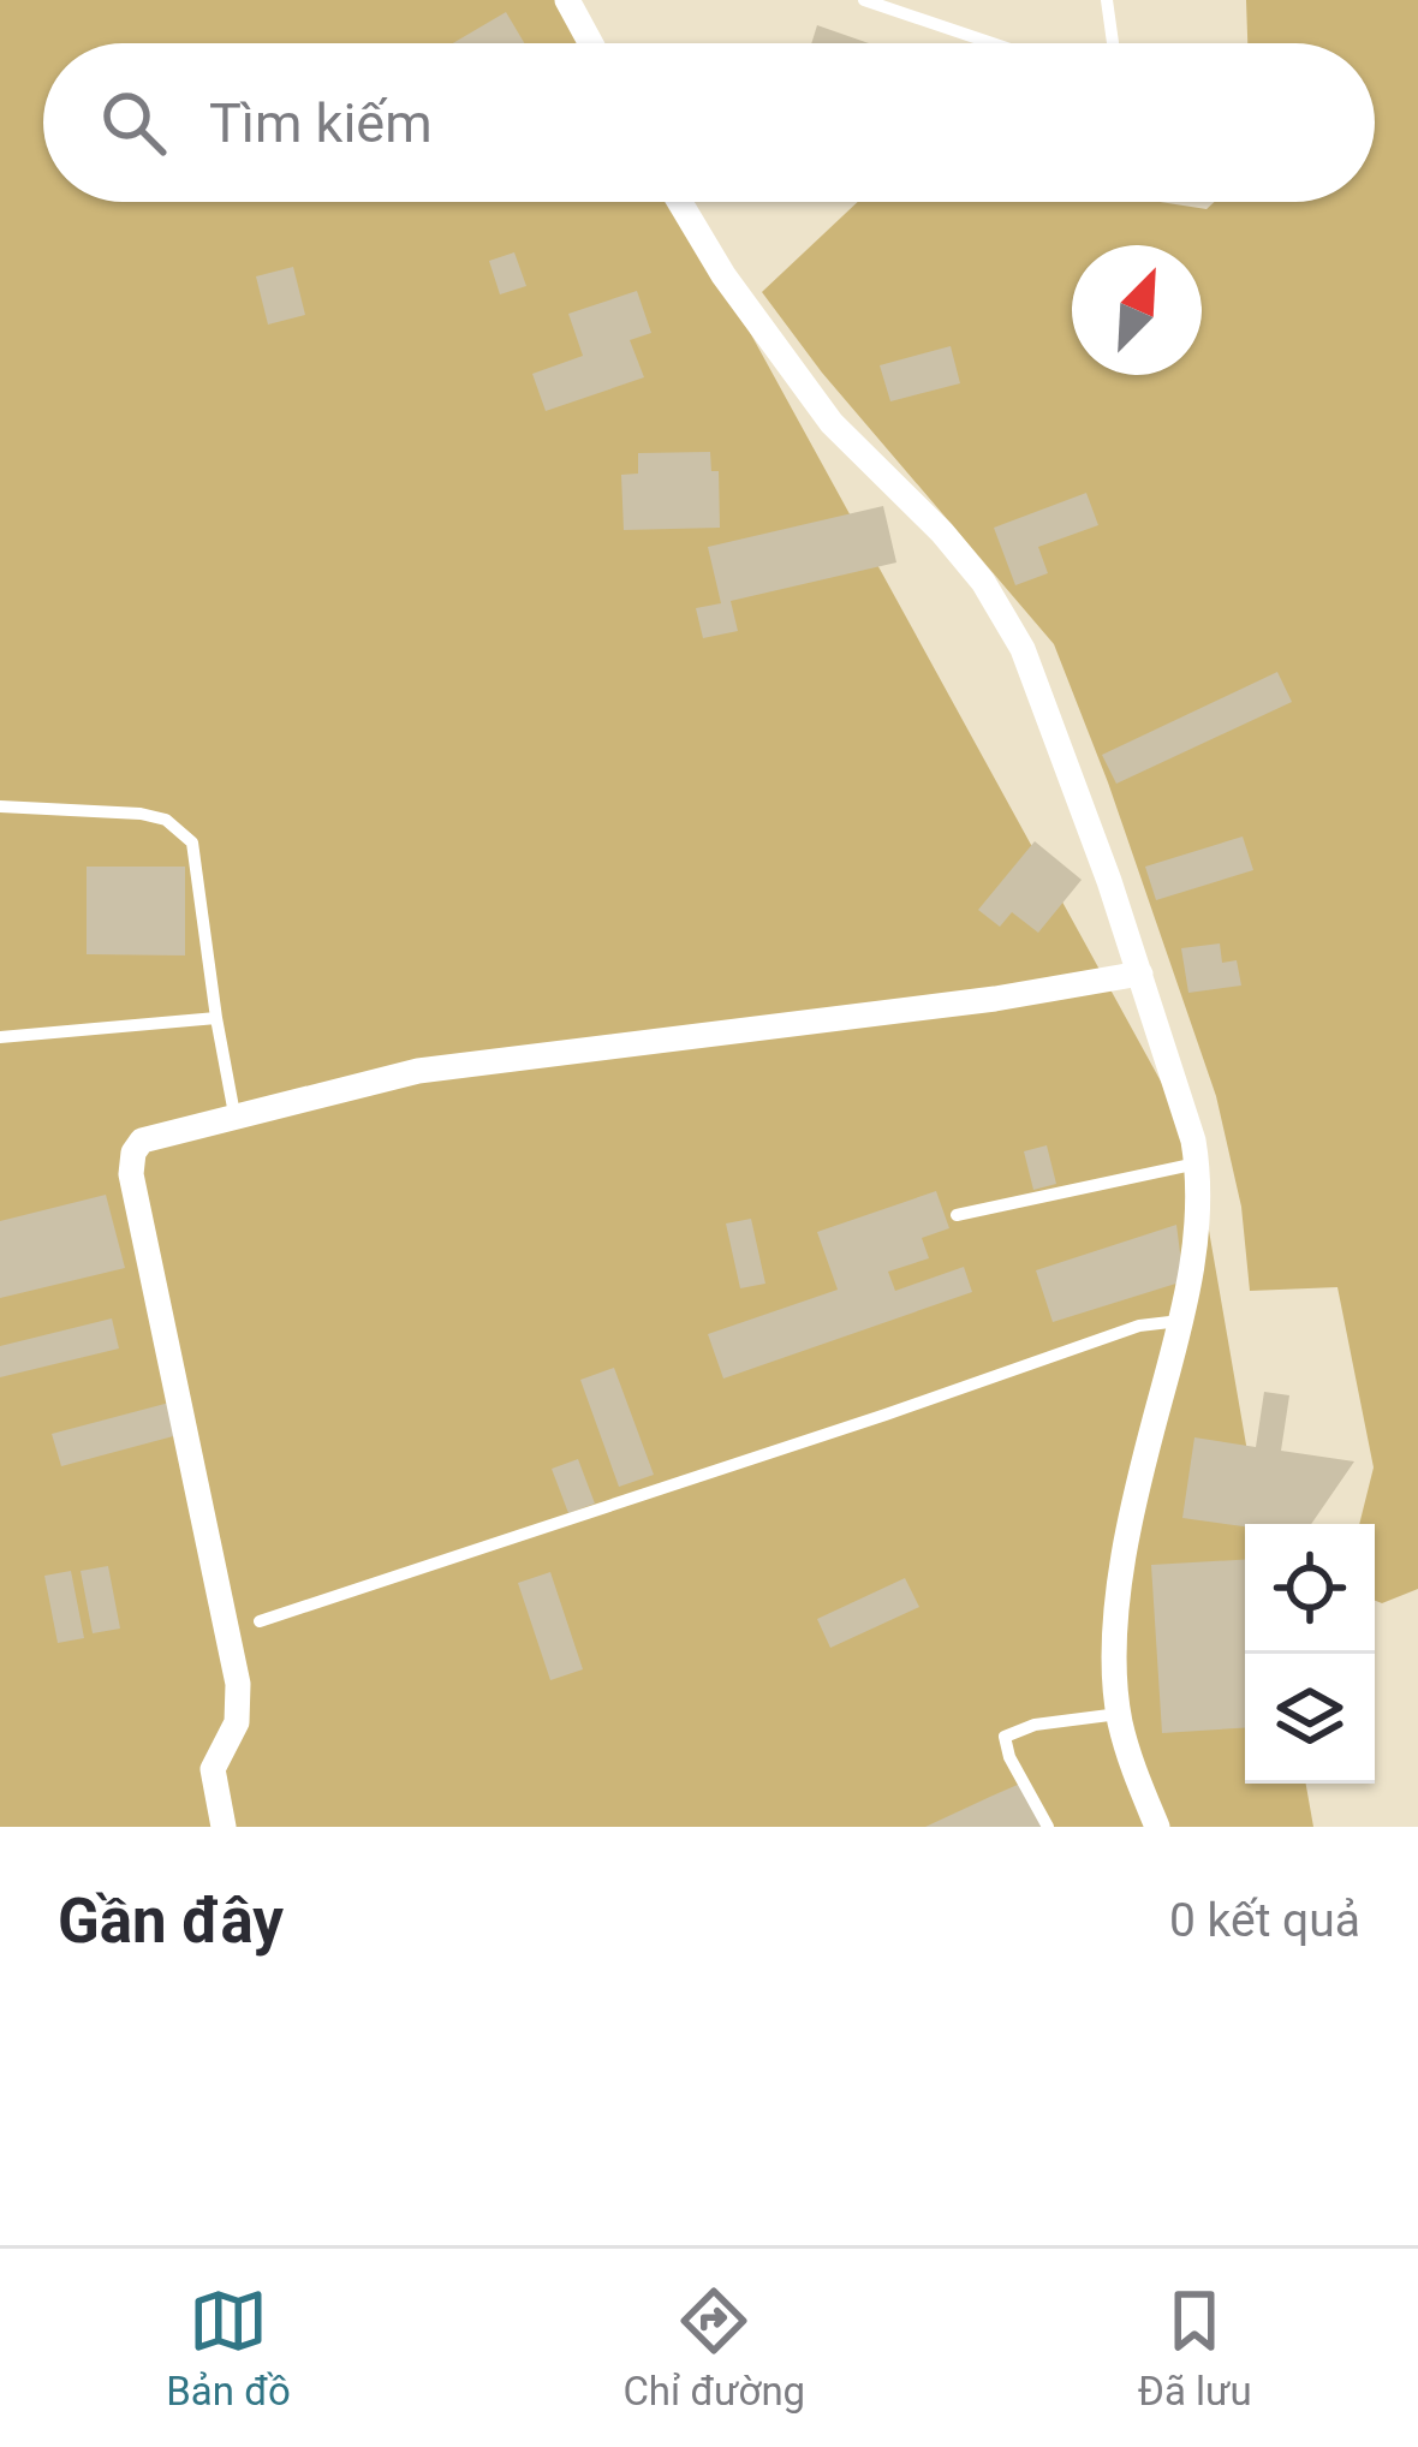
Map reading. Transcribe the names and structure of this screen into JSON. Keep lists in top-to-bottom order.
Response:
{
  "north": "top right",
  "page": {
    "search": "Tìm kiếm",
    "heading": ["Gần đây", "0 kết quả"],
    "nav": ["Bản đồ", "Chỉ đường", "Đã lưu"]
  }
}
